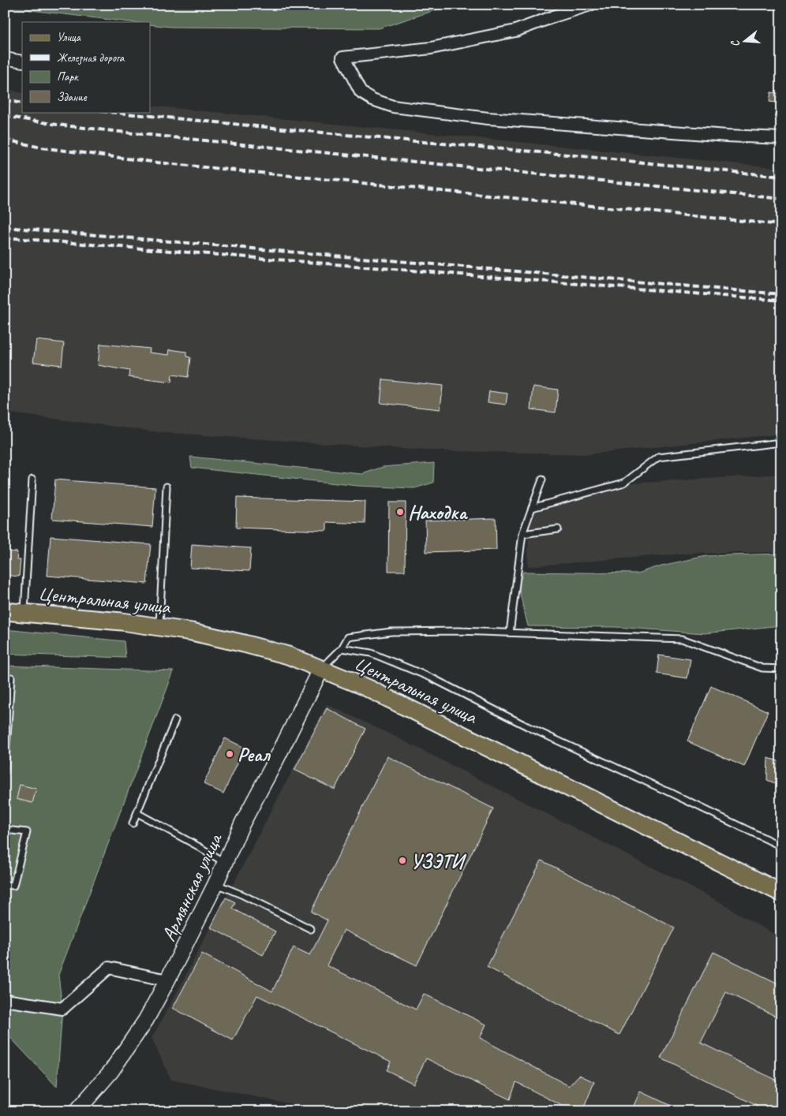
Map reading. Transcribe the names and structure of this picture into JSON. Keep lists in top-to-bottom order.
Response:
{
  "streets": {
    "main road": ["Центральная улица"],
    "street": ["Армянская улица"]
  },
  "crossings": [
    ["Центральная улица", "Армянская улица"]
  ],
  "places": ["Находка", "Реал", "УЗЭТИ"],
  "legend": [
    "Улица",
    "Железная дорога",
    "Парк",
    "Здание"
  ],
  "north": "left"
}
